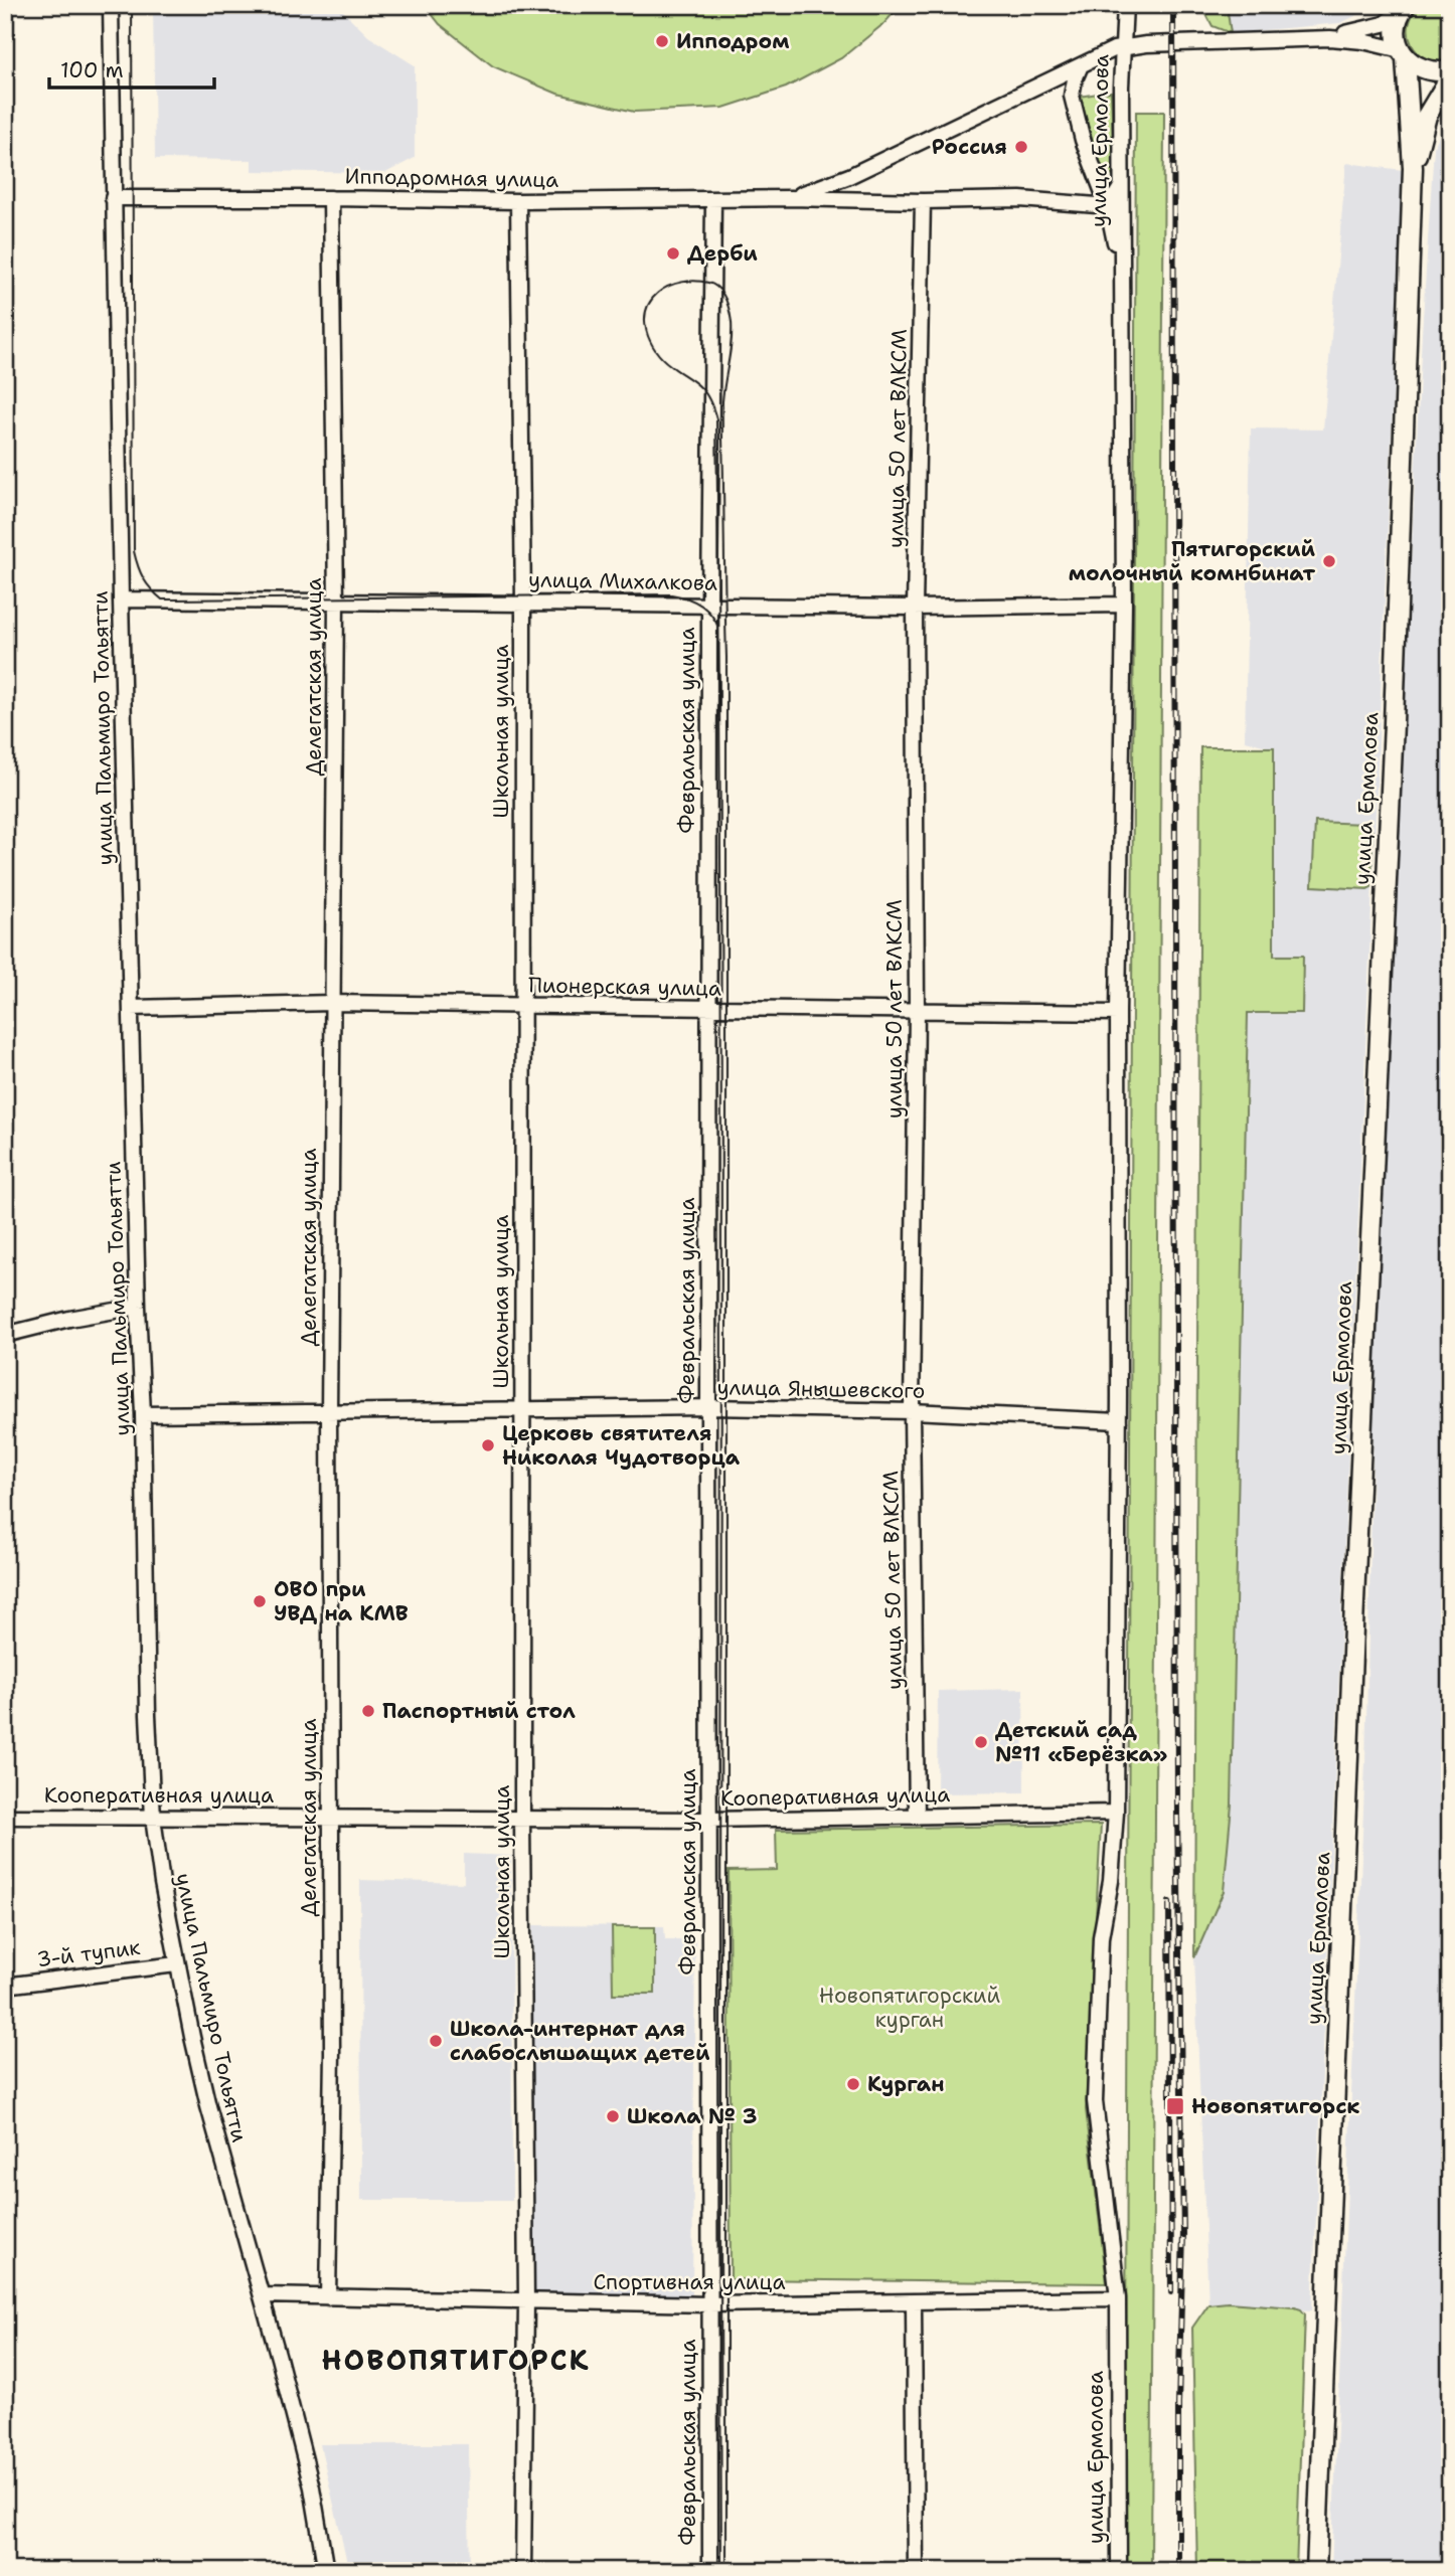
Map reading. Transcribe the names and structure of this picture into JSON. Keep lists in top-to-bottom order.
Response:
{
  "streets": {
    "main road": ["улица Ермолова"],
    "street": [
      "Ипподромная улица",
      "улица 50 лет ВЛКСМ",
      "улица Михалкова",
      "Делегатская улица",
      "улица Пальмиро Тольятти",
      "Февральская улица",
      "Школьная улица",
      "Пионерская улица",
      "улица Янышевского",
      "Кооперативная улица",
      "3-й тупик",
      "Спортивная улица"
    ]
  },
  "crossings": [
    ["улица Ермолова", "Ипподромная улица"],
    ["улица Ермолова", "улица Михалкова"],
    ["улица Ермолова", "Пионерская улица"],
    ["улица Ермолова", "улица Янышевского"],
    ["улица Ермолова", "Кооперативная улица"],
    ["улица Ермолова", "Спортивная улица"],
    ["Ипподромная улица", "улица 50 лет ВЛКСМ"],
    ["Ипподромная улица", "Делегатская улица"],
    ["Ипподромная улица", "улица Пальмиро Тольятти"],
    ["Ипподромная улица", "Февральская улица"],
    ["Ипподромная улица", "Школьная улица"],
    ["улица 50 лет ВЛКСМ", "улица Михалкова"],
    ["улица 50 лет ВЛКСМ", "Пионерская улица"],
    ["улица 50 лет ВЛКСМ", "улица Янышевского"],
    ["улица 50 лет ВЛКСМ", "Кооперативная улица"],
    ["улица Михалкова", "Делегатская улица"],
    ["улица Михалкова", "улица Пальмиро Тольятти"],
    ["улица Михалкова", "Февральская улица"],
    ["улица Михалкова", "Школьная улица"],
    ["Делегатская улица", "Пионерская улица"],
    ["Делегатская улица", "улица Янышевского"],
    ["Делегатская улица", "Кооперативная улица"],
    ["Делегатская улица", "Спортивная улица"],
    ["улица Пальмиро Тольятти", "Пионерская улица"],
    ["улица Пальмиро Тольятти", "улица Янышевского"],
    ["улица Пальмиро Тольятти", "Кооперативная улица"],
    ["улица Пальмиро Тольятти", "3-й тупик"],
    ["улица Пальмиро Тольятти", "Спортивная улица"],
    ["Февральская улица", "Пионерская улица"],
    ["Февральская улица", "улица Янышевского"],
    ["Февральская улица", "Кооперативная улица"],
    ["Февральская улица", "Спортивная улица"],
    ["Школьная улица", "Пионерская улица"],
    ["Школьная улица", "улица Янышевского"],
    ["Школьная улица", "Кооперативная улица"],
    ["Школьная улица", "Спортивная улица"]
  ],
  "districts": ["НОВОПЯТИГОРСК"],
  "parks": ["Новопятигорский курган"],
  "places": {
    "other": [
      "Ипподpом",
      "Россия",
      "Дерби",
      "Пятигорский молочный комнбинат",
      "Церковь святителя Николая Чудотворца",
      "ОВО при УВД на КМВ",
      "Паспортный стол",
      "Детский сад №11 «Берёзка»",
      "Школа-интернат для слабослышащих детей",
      "Курган",
      "Школа № 3"
    ],
    "transit": ["Новопятигорск"]
  },
  "scale_bar": "100 m"
}
